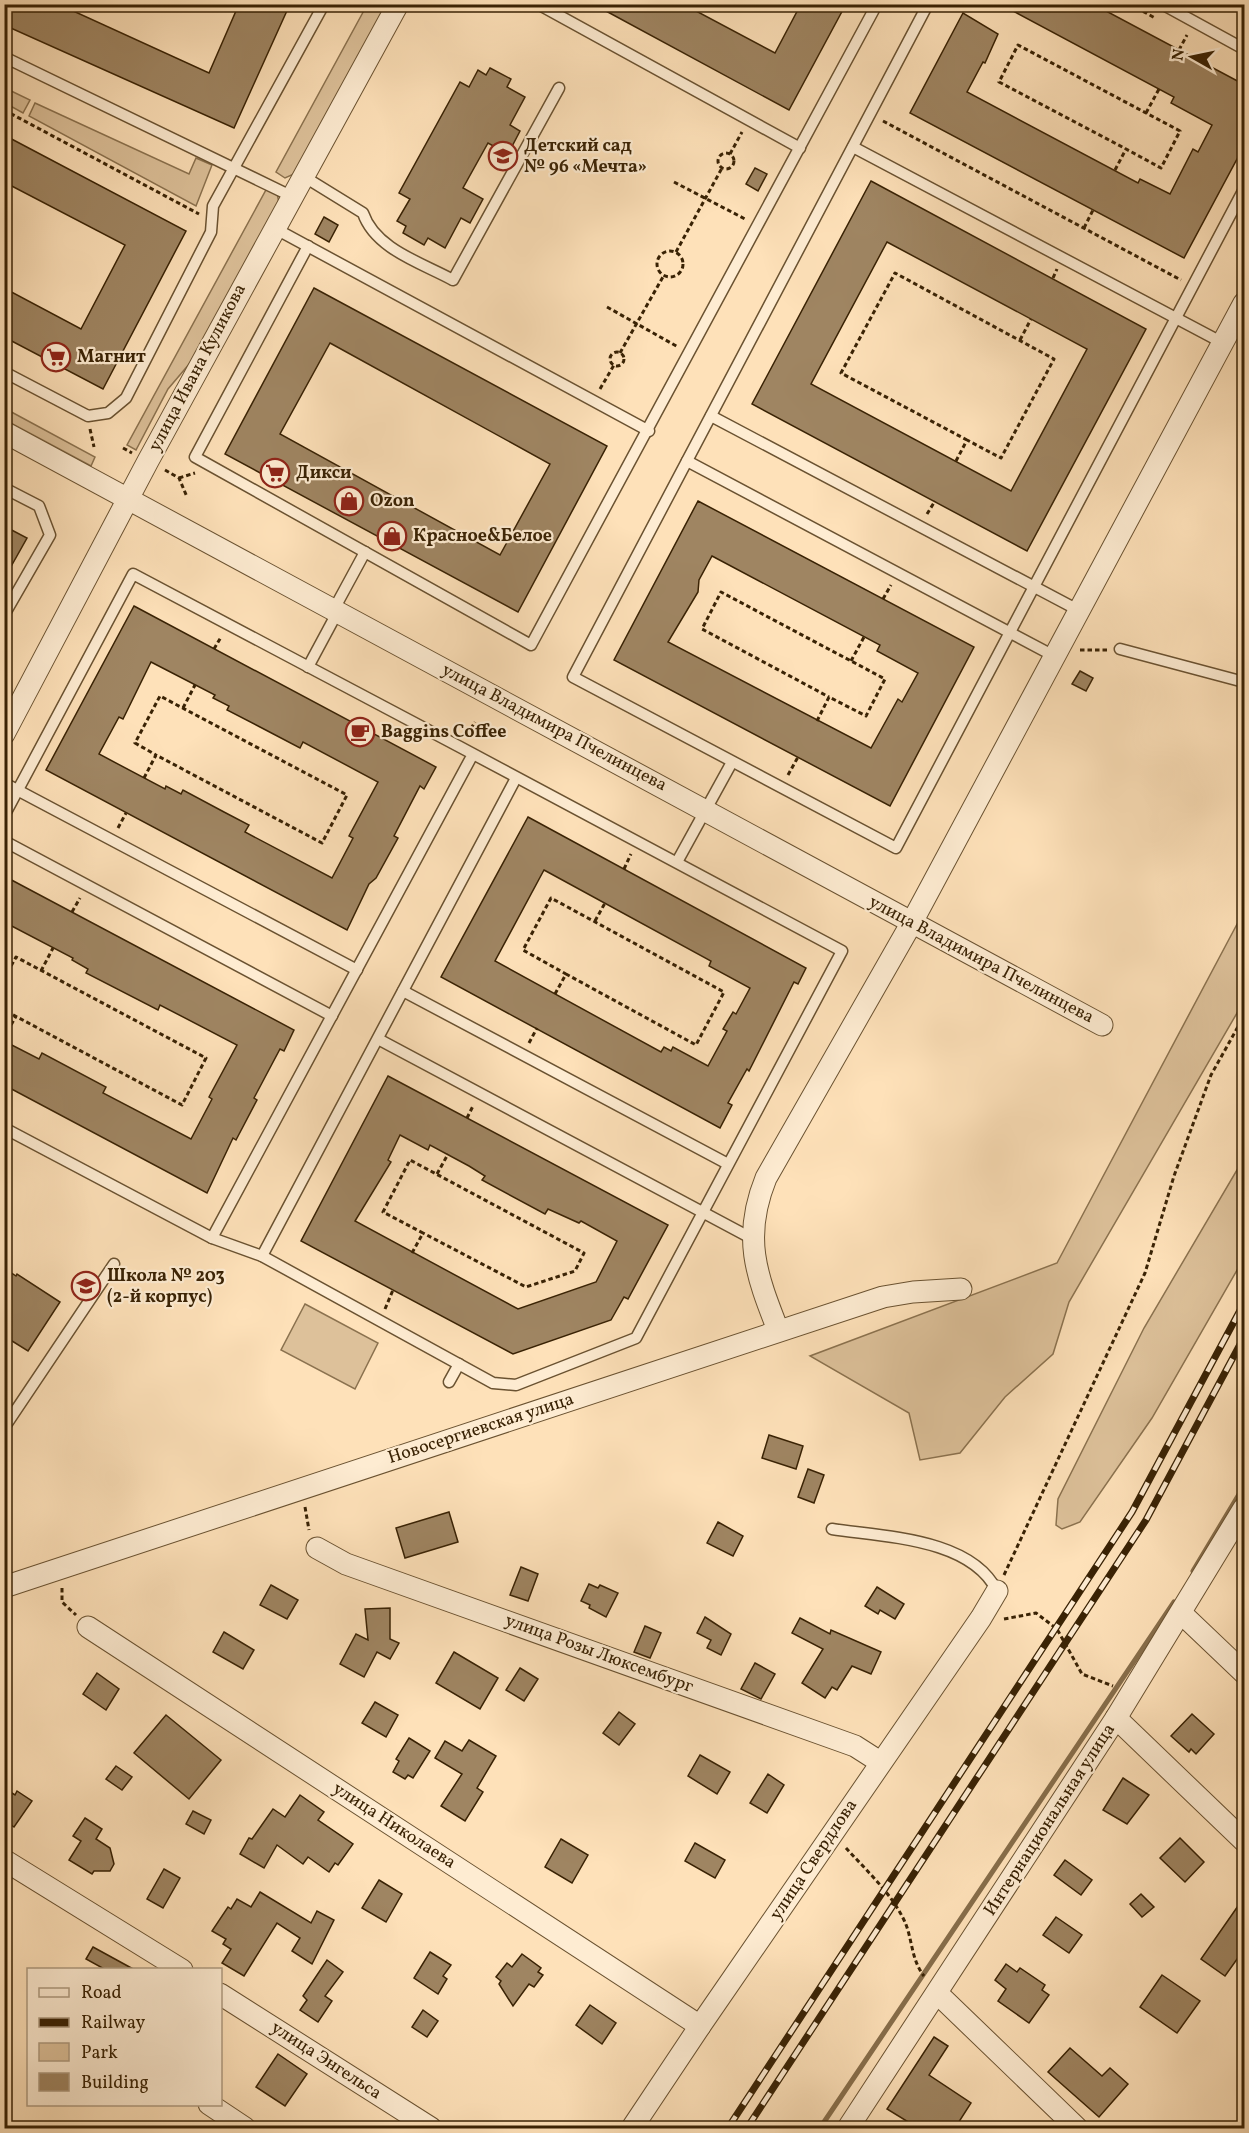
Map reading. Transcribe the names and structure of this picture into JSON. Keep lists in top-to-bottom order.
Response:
{
  "streets": {
    "street": [
      "улица Ивана Куликова",
      "улица Владимира Пчелинцева",
      "Новосергиевская улица",
      "улица Розы Люксембург",
      "Интернациональная улица",
      "улица Николаева",
      "улица Свердлова",
      "улица Энгельса"
    ]
  },
  "crossings": [
    ["улица Ивана Куликова", "улица Владимира Пчелинцева"],
    ["улица Розы Люксембург", "улица Свердлова"],
    ["улица Николаева", "улица Свердлова"]
  ],
  "places": {
    "school or university": ["Детский сад № 96 «Мечта»", "Школа № 203 (2-й корпус)"],
    "supermarket": ["Магнит", "Дикси"],
    "shop": ["Ozon", "Красное&Белое"],
    "cafe": ["Baggins Coffee"]
  },
  "legend": [
    "Road",
    "Railway",
    "Park",
    "Building"
  ],
  "north": "left"
}
